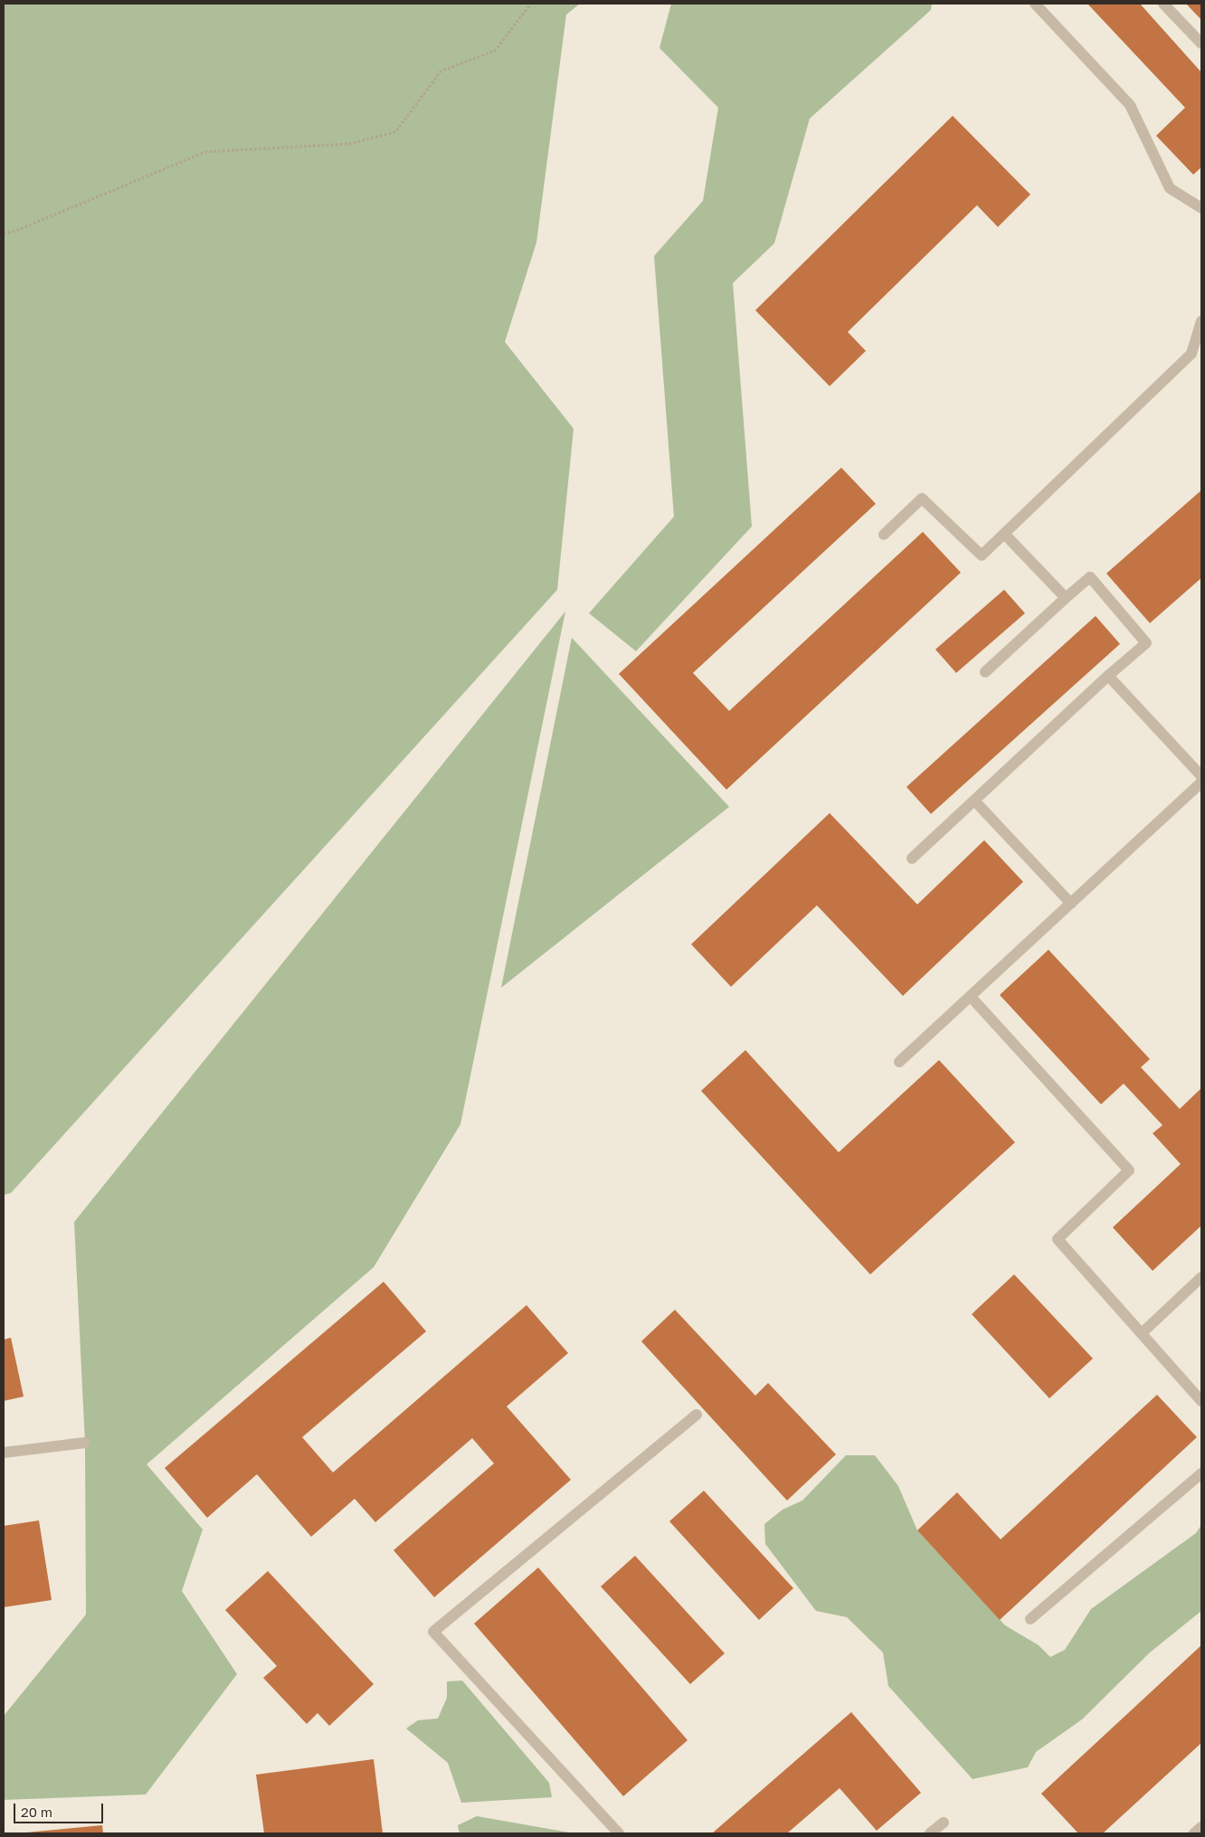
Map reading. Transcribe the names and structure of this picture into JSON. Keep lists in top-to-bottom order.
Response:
{
  "scale_bar": "20 m"
}
